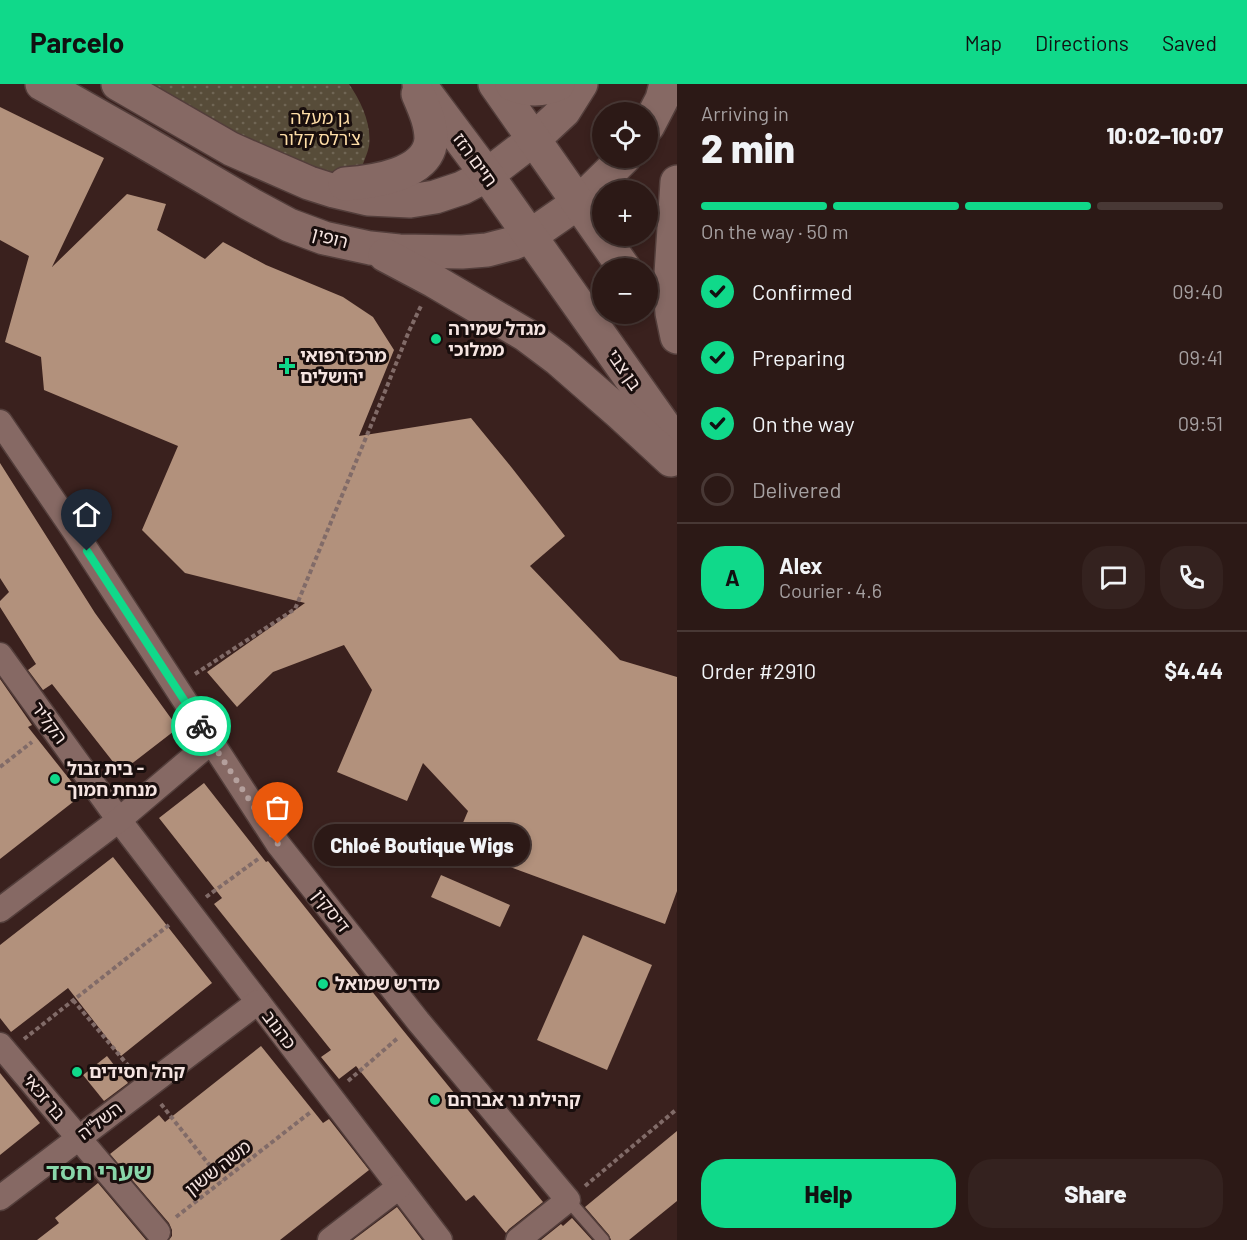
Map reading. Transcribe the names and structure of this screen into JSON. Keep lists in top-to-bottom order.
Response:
{
  "streets": {
    "main road": ["חיים הזז", "רופין", "בן צבי"],
    "street": [
      "הקליר",
      "דיסקין",
      "כהנוב",
      "בר זכאי",
      "השל\"ה"
    ],
    "path": ["משה ששון"]
  },
  "crossings": [
    ["חיים הזז", "רופין"],
    ["חיים הזז", "בן צבי"],
    ["רופין", "בן צבי"],
    ["הקליר", "כהנוב"],
    ["כהנוב", "השל\"ה"],
    ["בר זכאי", "השל\"ה"],
    ["בר זכאי", "משה ששון"]
  ],
  "districts": ["שערי חסד"],
  "parks": ["גן מעלה צ'רלס קלור"],
  "places": {
    "other": [
      "מגדל שמירה ממלוכי",
      "בית זבול - מנחת חמוך",
      "Chloé Boutique Wigs",
      "מדרש שמואל",
      "קהל חסידים",
      "קהילת נר אברהם"
    ],
    "health": ["מרכז רפואי ירושלים"]
  },
  "page": {
    "header": "Parcelo",
    "nav": ["Map", "Directions", "Saved"],
    "heading": ["2 min", "Arriving in", "10:02–10:07"],
    "panel": [
      "Alex",
      "Courier · 4.6",
      "Order #2910",
      "$4.44"
    ],
    "map_buttons": ["+", "−"],
    "bar": "On the way · 50 m",
    "list": [
      ["Confirmed", "09:40"],
      ["Preparing", "09:41"],
      ["On the way", "09:51"],
      "Delivered"
    ],
    "round": "A",
    "bubble": "Chloé Boutique Wigs",
    "buttons": ["Help", "Share"]
  }
}
